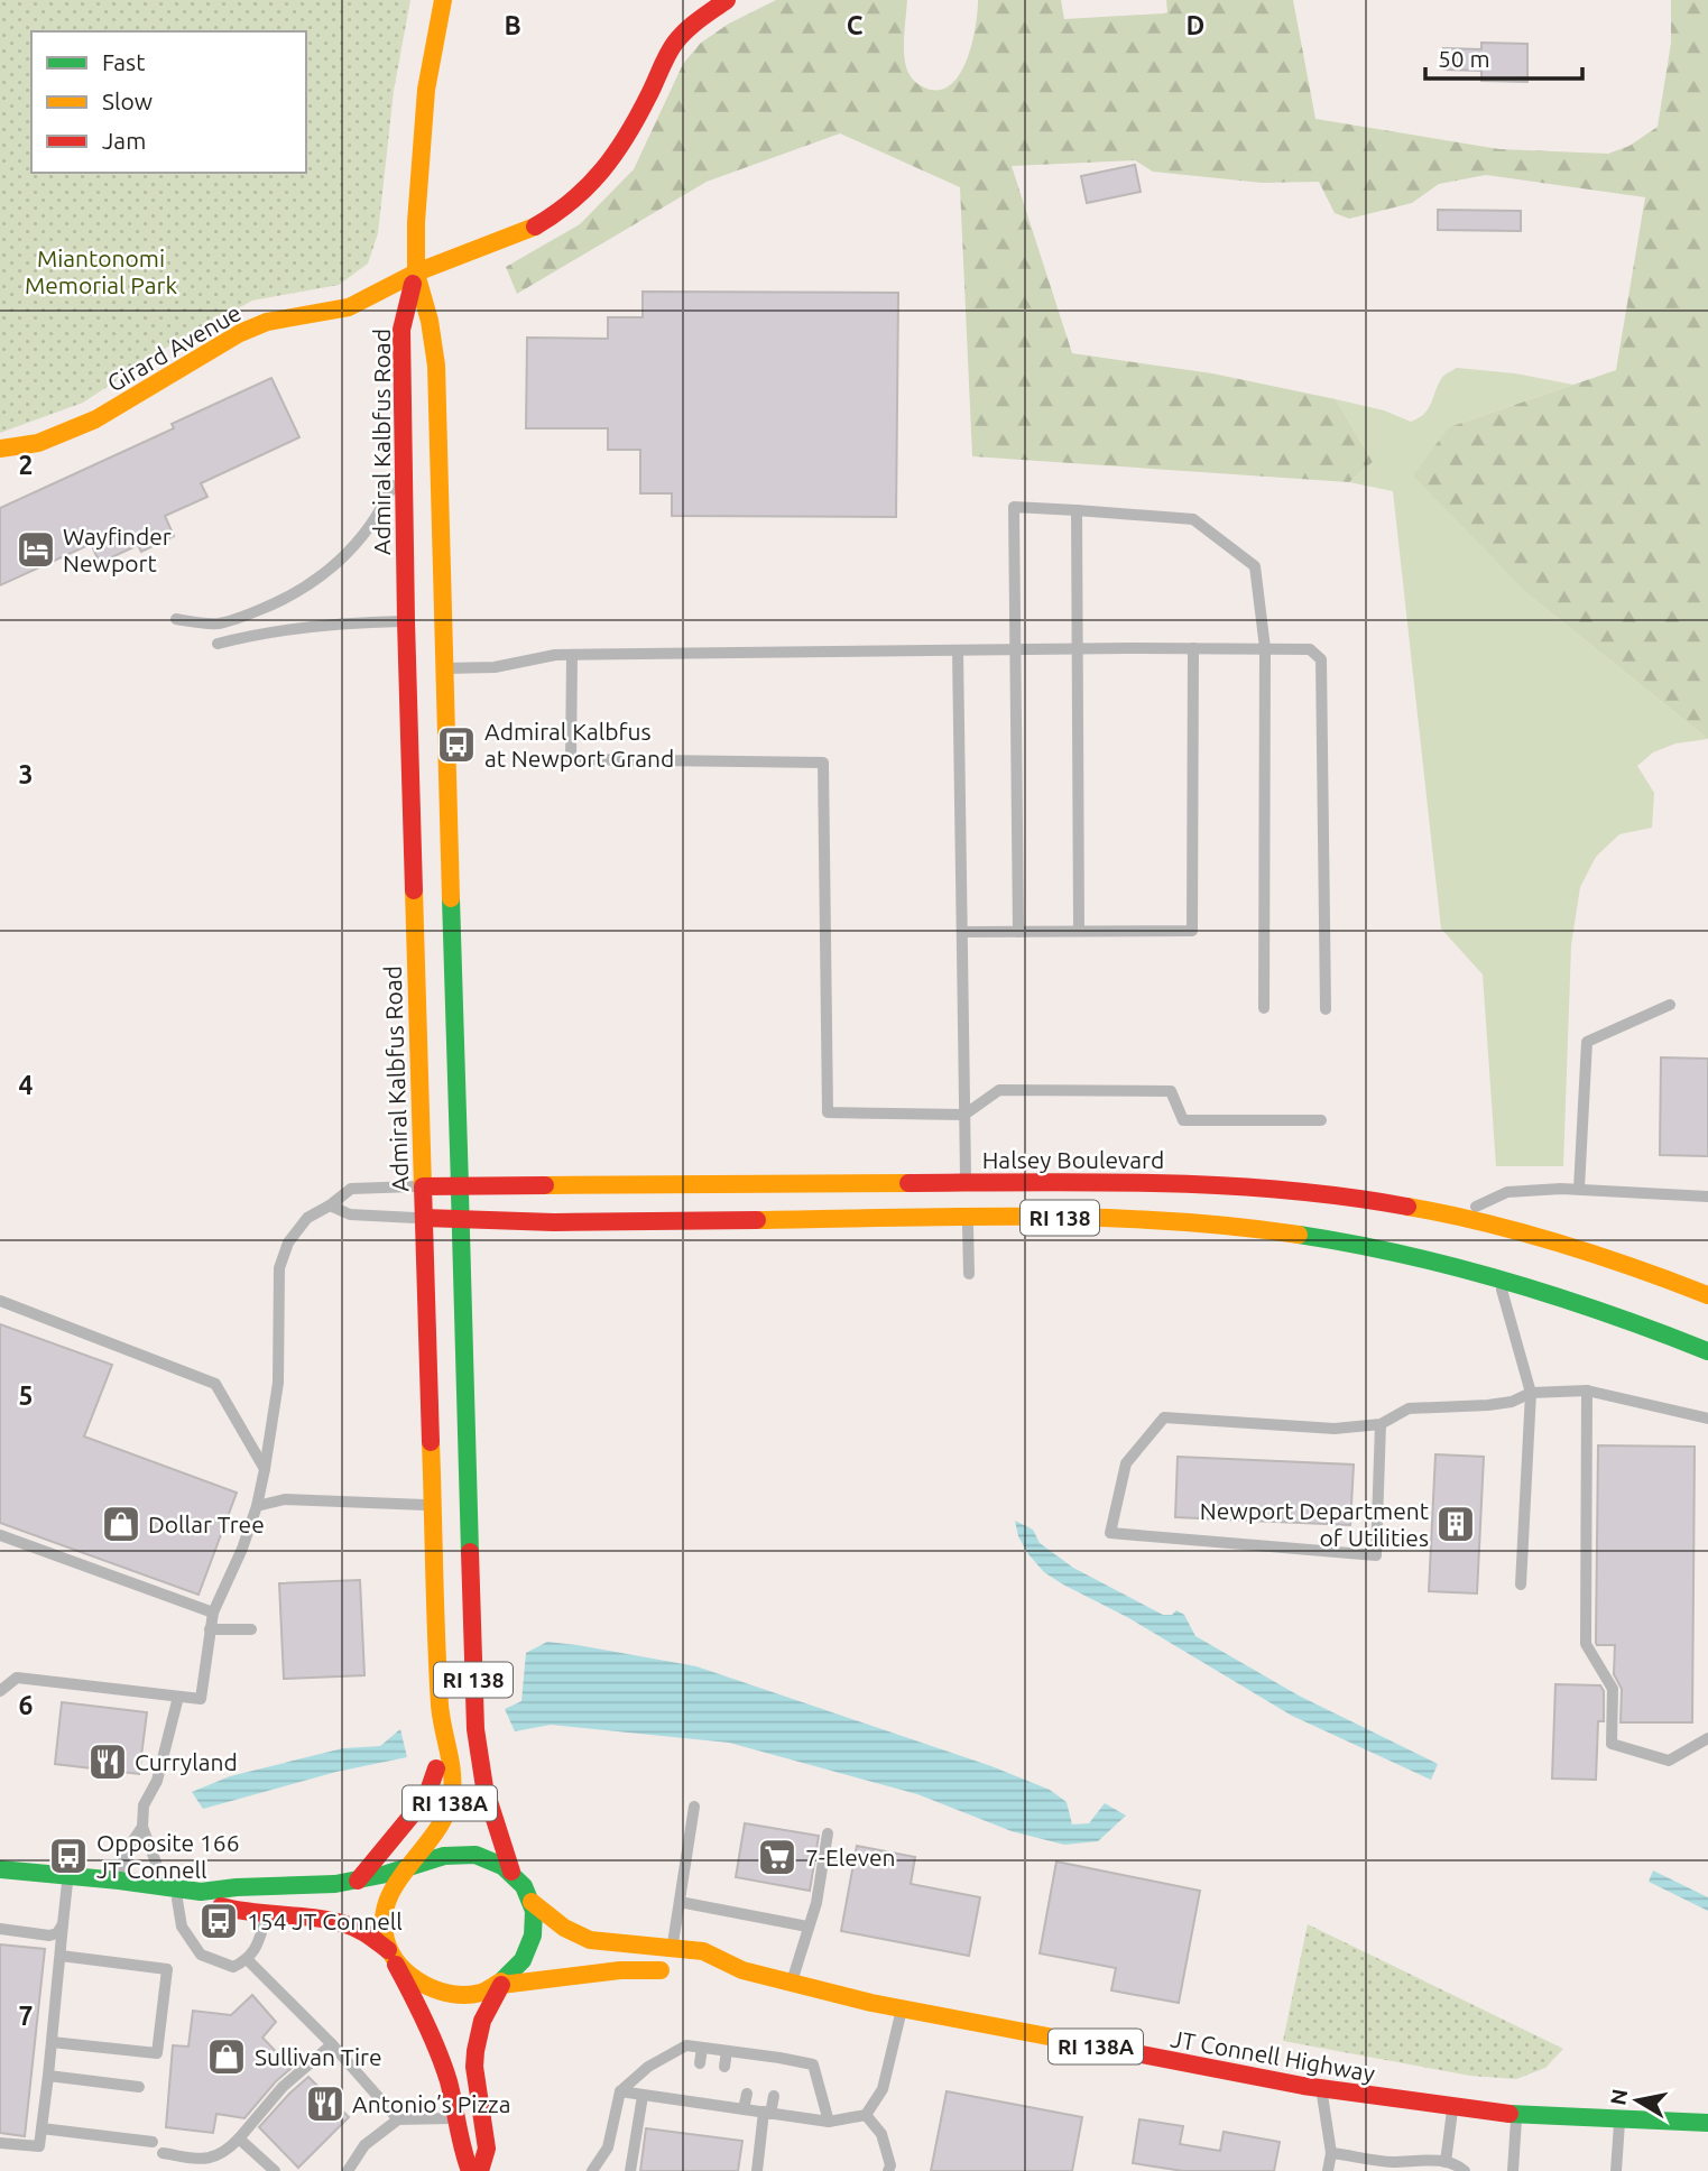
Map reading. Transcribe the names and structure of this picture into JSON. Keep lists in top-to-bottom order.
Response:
{
  "streets": {
    "main road": [
      "Girard Avenue",
      "Admiral Kalbfus Road",
      "Halsey Boulevard",
      "RI 138",
      "RI 138A",
      "JT Connell Highway"
    ]
  },
  "crossings": [
    ["Girard Avenue", "Admiral Kalbfus Road"],
    ["Admiral Kalbfus Road", "Halsey Boulevard"],
    ["Admiral Kalbfus Road", "RI 138"],
    ["Admiral Kalbfus Road", "RI 138A"],
    ["Admiral Kalbfus Road", "JT Connell Highway"],
    ["RI 138", "RI 138A"],
    ["RI 138", "JT Connell Highway"],
    ["RI 138A", "JT Connell Highway"]
  ],
  "parks": ["Miantonomi Memorial Park"],
  "places": {
    "hotel": ["Wayfinder Newport"],
    "bus stop": ["Admiral Kalbfus at Newport Grand", "Opposite 166 JT Connell", "154 JT Connell"],
    "shop": ["Dollar Tree", "Sullivan Tire"],
    "building": ["Newport Department of Utilities"],
    "restaurant": ["Curryland", "Antonio’s Pizza"],
    "supermarket": ["7-Eleven"]
  },
  "legend": ["Fast", "Slow", "Jam"],
  "scale_bar": "50 m",
  "north": "left",
  "grid": {
    "columns": ["B", "C", "D"],
    "rows": [
      "2",
      "3",
      "4",
      "5",
      "6",
      "7"
    ]
  }
}
